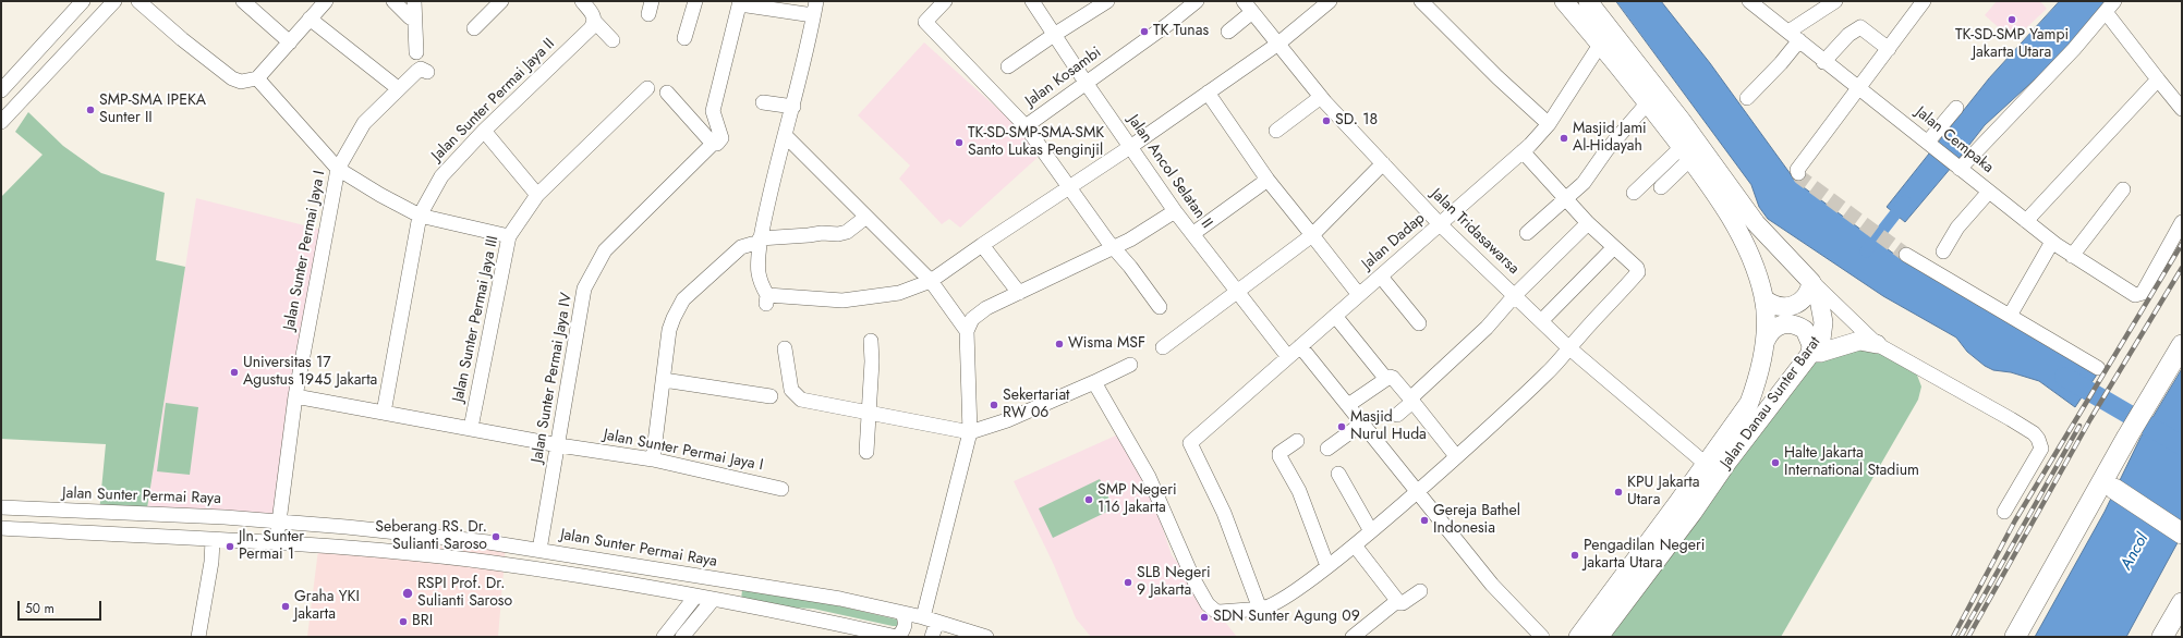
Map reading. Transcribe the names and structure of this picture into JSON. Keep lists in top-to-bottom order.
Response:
{
  "streets": {
    "main road": ["Jalan Danau Sunter Barat"],
    "street": [
      "Jalan Kosambi",
      "Jalan Sunter Permai Jaya II",
      "Jalan Cempaka",
      "Jalan Ancol Selatan II",
      "Jalan Tridasawarsa",
      "Jalan Dadap",
      "Jalan Sunter Permai Jaya I",
      "Jalan Sunter Permai Jaya III",
      "Jalan Sunter Permai Jaya IV",
      "Jalan Sunter Permai Raya"
    ]
  },
  "crossings": [
    ["Jalan Kosambi", "Jalan Ancol Selatan II"],
    ["Jalan Sunter Permai Jaya II", "Jalan Sunter Permai Jaya I"],
    ["Jalan Ancol Selatan II", "Jalan Dadap"],
    ["Jalan Tridasawarsa", "Jalan Dadap"],
    ["Jalan Tridasawarsa", "Jalan Danau Sunter Barat"],
    ["Jalan Dadap", "Jalan Danau Sunter Barat"],
    ["Jalan Sunter Permai Jaya I", "Jalan Sunter Permai Jaya III"],
    ["Jalan Sunter Permai Jaya I", "Jalan Sunter Permai Jaya IV"],
    ["Jalan Sunter Permai Jaya I", "Jalan Sunter Permai Raya"],
    ["Jalan Sunter Permai Jaya IV", "Jalan Sunter Permai Raya"]
  ],
  "water": ["Ancol"],
  "places": [
    "TK-SD-SMP Yampi Jakarta Utara",
    "TK Tunas",
    "SMP-SMA IPEKA Sunter II",
    "SD. 18",
    "Masjid Jami Al-Hidayah",
    "TK-SD-SMP-SMA-SMK Santo Lukas Penginjil",
    "Wisma MSF",
    "Universitas 17 Agustus 1945 Jakarta",
    "Sekertariat RW 06",
    "Masjid Nurul Huda",
    "Halte Jakarta International Stadium",
    "KPU Jakarta Utara",
    "SMP Negeri 116 Jakarta",
    "Gereja Bathel Indonesia",
    "Seberang RS. Dr. Sulianti Saroso",
    "Jln. Sunter Permai 1",
    "Pengadilan Negeri Jakarta Utara",
    "SLB Negeri 9 Jakarta",
    "RSPI Prof. Dr. Sulianti Saroso",
    "Graha YKI Jakarta",
    "SDN Sunter Agung 09",
    "BRI"
  ],
  "scale_bar": "50 m"
}
